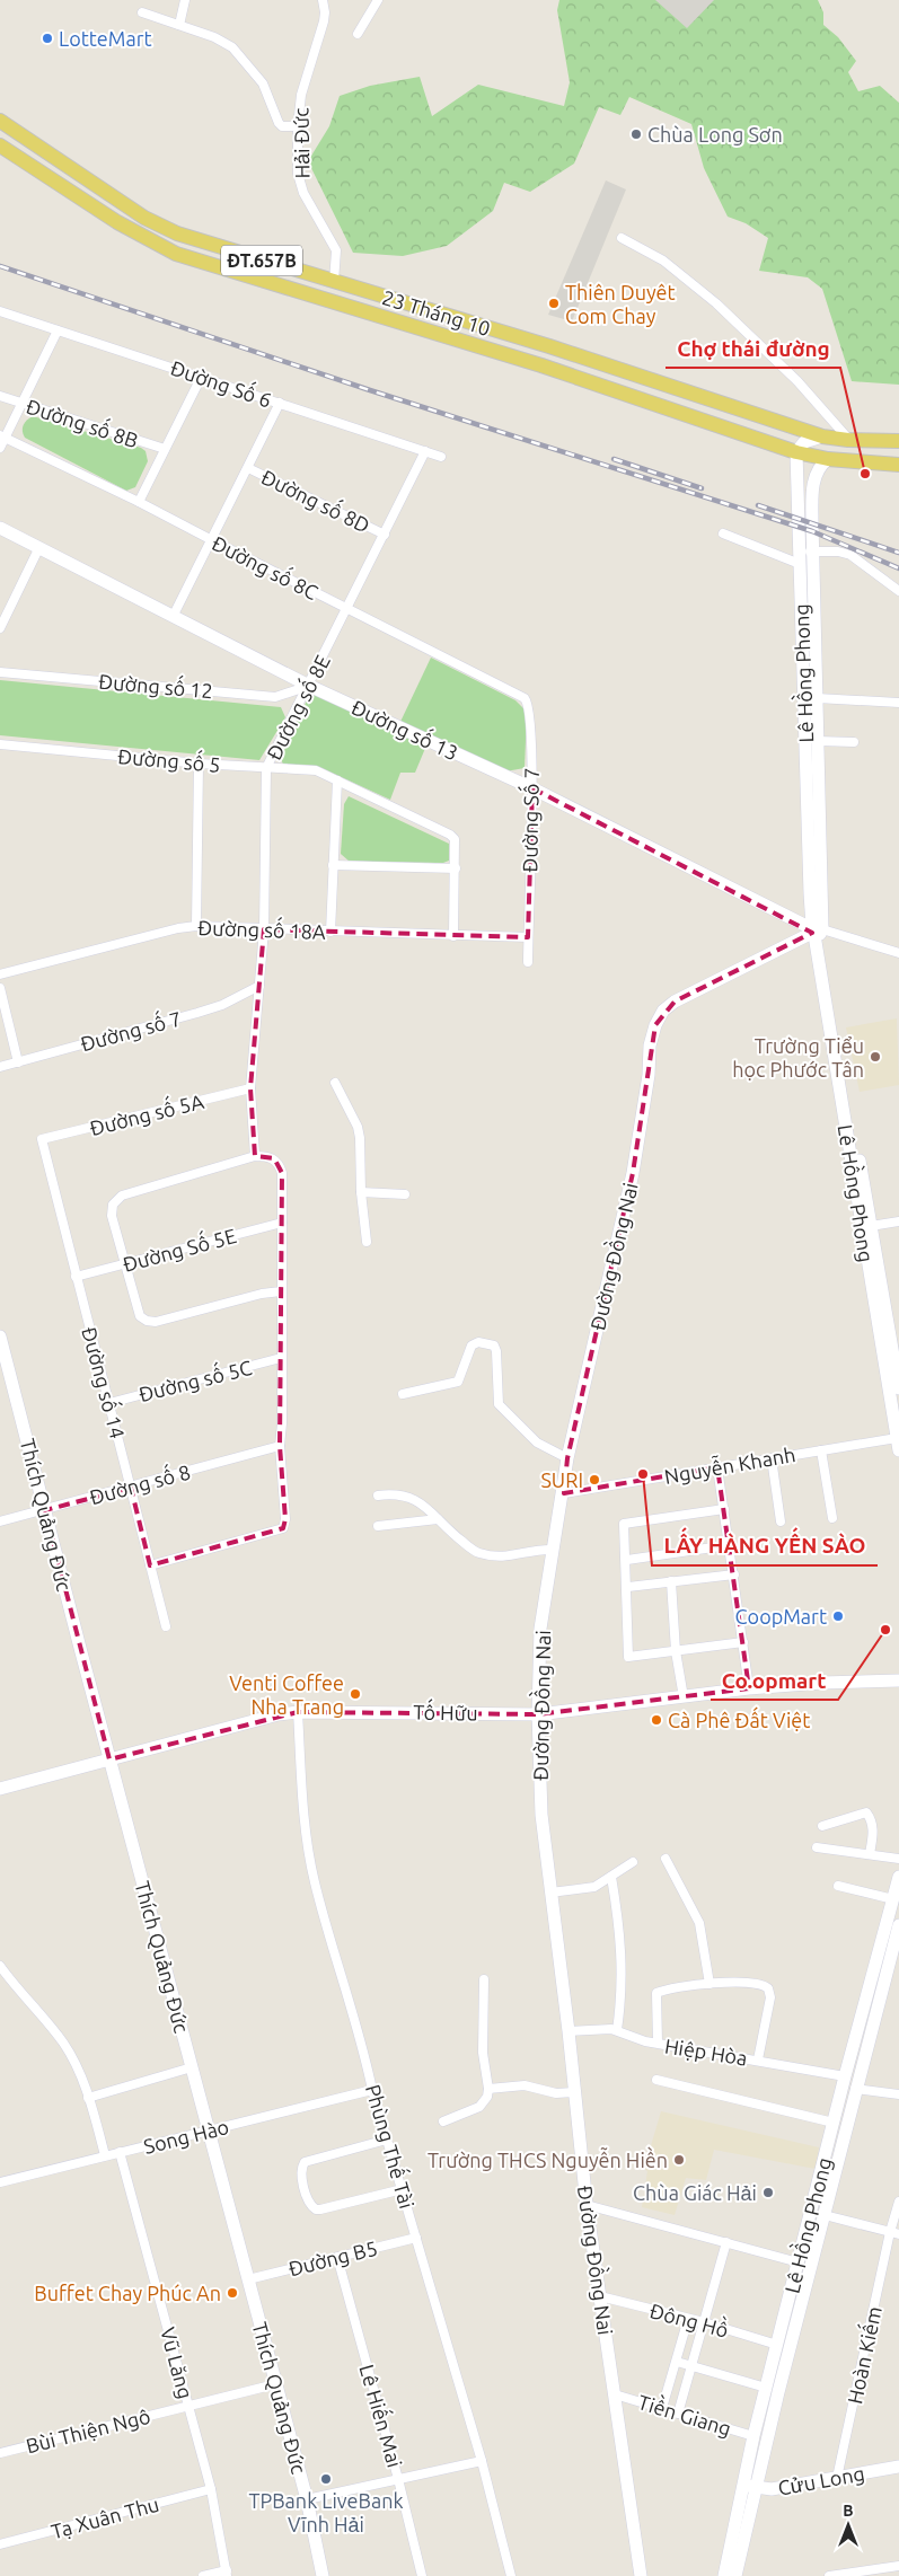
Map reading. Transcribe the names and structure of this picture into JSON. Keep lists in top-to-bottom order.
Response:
{
  "streets": {
    "main road": ["ĐT.657B", "23 Tháng 10"],
    "street": [
      "Hải Đức",
      "Đường Số 6",
      "Đường số 8B",
      "Đường số 8D",
      "Đường số 8C",
      "Lê Hồng Phong",
      "Đường số 12",
      "Đường số 8E",
      "Đường số 13",
      "Đường số 5",
      "Đường Số 7",
      "Đường số 18A",
      "Đường số 7",
      "Đường số 5A",
      "Đường Số 5E",
      "Đường Đồng Nai",
      "Đường số 5C",
      "Đường số 14",
      "Nguyễn Khanh",
      "Đường số 8",
      "Thích Quảng Đức",
      "Tố Hữu",
      "Hiệp Hòa",
      "Song Hào",
      "Phùng Thế Tài",
      "Đường B5",
      "Đông Hồ",
      "Hoàn Kiếm",
      "Vũ Lăng",
      "Tiền Giang",
      "Lê Hiến Mai",
      "Bùi Thiện Ngô",
      "Cửu Long",
      "Tạ Xuân Thu"
    ]
  },
  "crossings": [
    ["Hải Đức", "23 Tháng 10"],
    ["23 Tháng 10", "Lê Hồng Phong"],
    ["Đường Số 6", "Đường số 8E"],
    ["Đường số 8D", "Đường số 8E"],
    ["Đường số 8C", "Đường số 8E"],
    ["Đường số 8C", "Đường Số 7"],
    ["Lê Hồng Phong", "Đường số 13"],
    ["Lê Hồng Phong", "Đường Đồng Nai"],
    ["Lê Hồng Phong", "Nguyễn Khanh"],
    ["Lê Hồng Phong", "Hiệp Hòa"],
    ["Lê Hồng Phong", "Đông Hồ"],
    ["Lê Hồng Phong", "Tiền Giang"],
    ["Lê Hồng Phong", "Cửu Long"],
    ["Đường số 12", "Đường số 8E"],
    ["Đường số 12", "Đường số 13"],
    ["Đường số 8E", "Đường số 13"],
    ["Đường số 8E", "Đường số 5"],
    ["Đường số 8E", "Đường số 18A"],
    ["Đường số 8E", "Đường số 7"],
    ["Đường số 8E", "Đường số 5A"],
    ["Đường số 13", "Đường Số 7"],
    ["Đường số 13", "Đường Đồng Nai"],
    ["Đường Số 7", "Đường số 18A"],
    ["Đường số 5A", "Đường số 14"],
    ["Đường Số 5E", "Đường số 14"],
    ["Đường Đồng Nai", "Nguyễn Khanh"],
    ["Đường Đồng Nai", "Tố Hữu"],
    ["Đường Đồng Nai", "Hiệp Hòa"],
    ["Đường Đồng Nai", "Đông Hồ"],
    ["Đường Đồng Nai", "Tiền Giang"],
    ["Đường số 5C", "Đường số 14"],
    ["Đường số 14", "Đường số 8"],
    ["Đường số 8", "Thích Quảng Đức"],
    ["Thích Quảng Đức", "Tố Hữu"],
    ["Thích Quảng Đức", "Song Hào"],
    ["Thích Quảng Đức", "Đường B5"],
    ["Thích Quảng Đức", "Bùi Thiện Ngô"],
    ["Tố Hữu", "Phùng Thế Tài"],
    ["Song Hào", "Phùng Thế Tài"],
    ["Song Hào", "Vũ Lăng"],
    ["Phùng Thế Tài", "Đường B5"],
    ["Đường B5", "Lê Hiến Mai"],
    ["Hoàn Kiếm", "Cửu Long"],
    ["Vũ Lăng", "Bùi Thiện Ngô"],
    ["Vũ Lăng", "Tạ Xuân Thu"]
  ],
  "places": [
    "LotteMart",
    "Chùa Long Sơn",
    "Thiên Duyêt Com Chay",
    "Chợ thái đường",
    "Trường Tiểu học Phước Tân",
    "LẤY HÀNG YẾN SÀO",
    "SURI",
    "CoopMart",
    "Co.opmart",
    "Venti Coffee Nha Trang",
    "Cà Phê Đất Việt",
    "Trường THCS Nguyễn Hiền",
    "Chùa Giác Hải",
    "Buffet Chay Phúc An",
    "TPBank LiveBank Vĩnh Hải"
  ],
  "north": "top"
}
